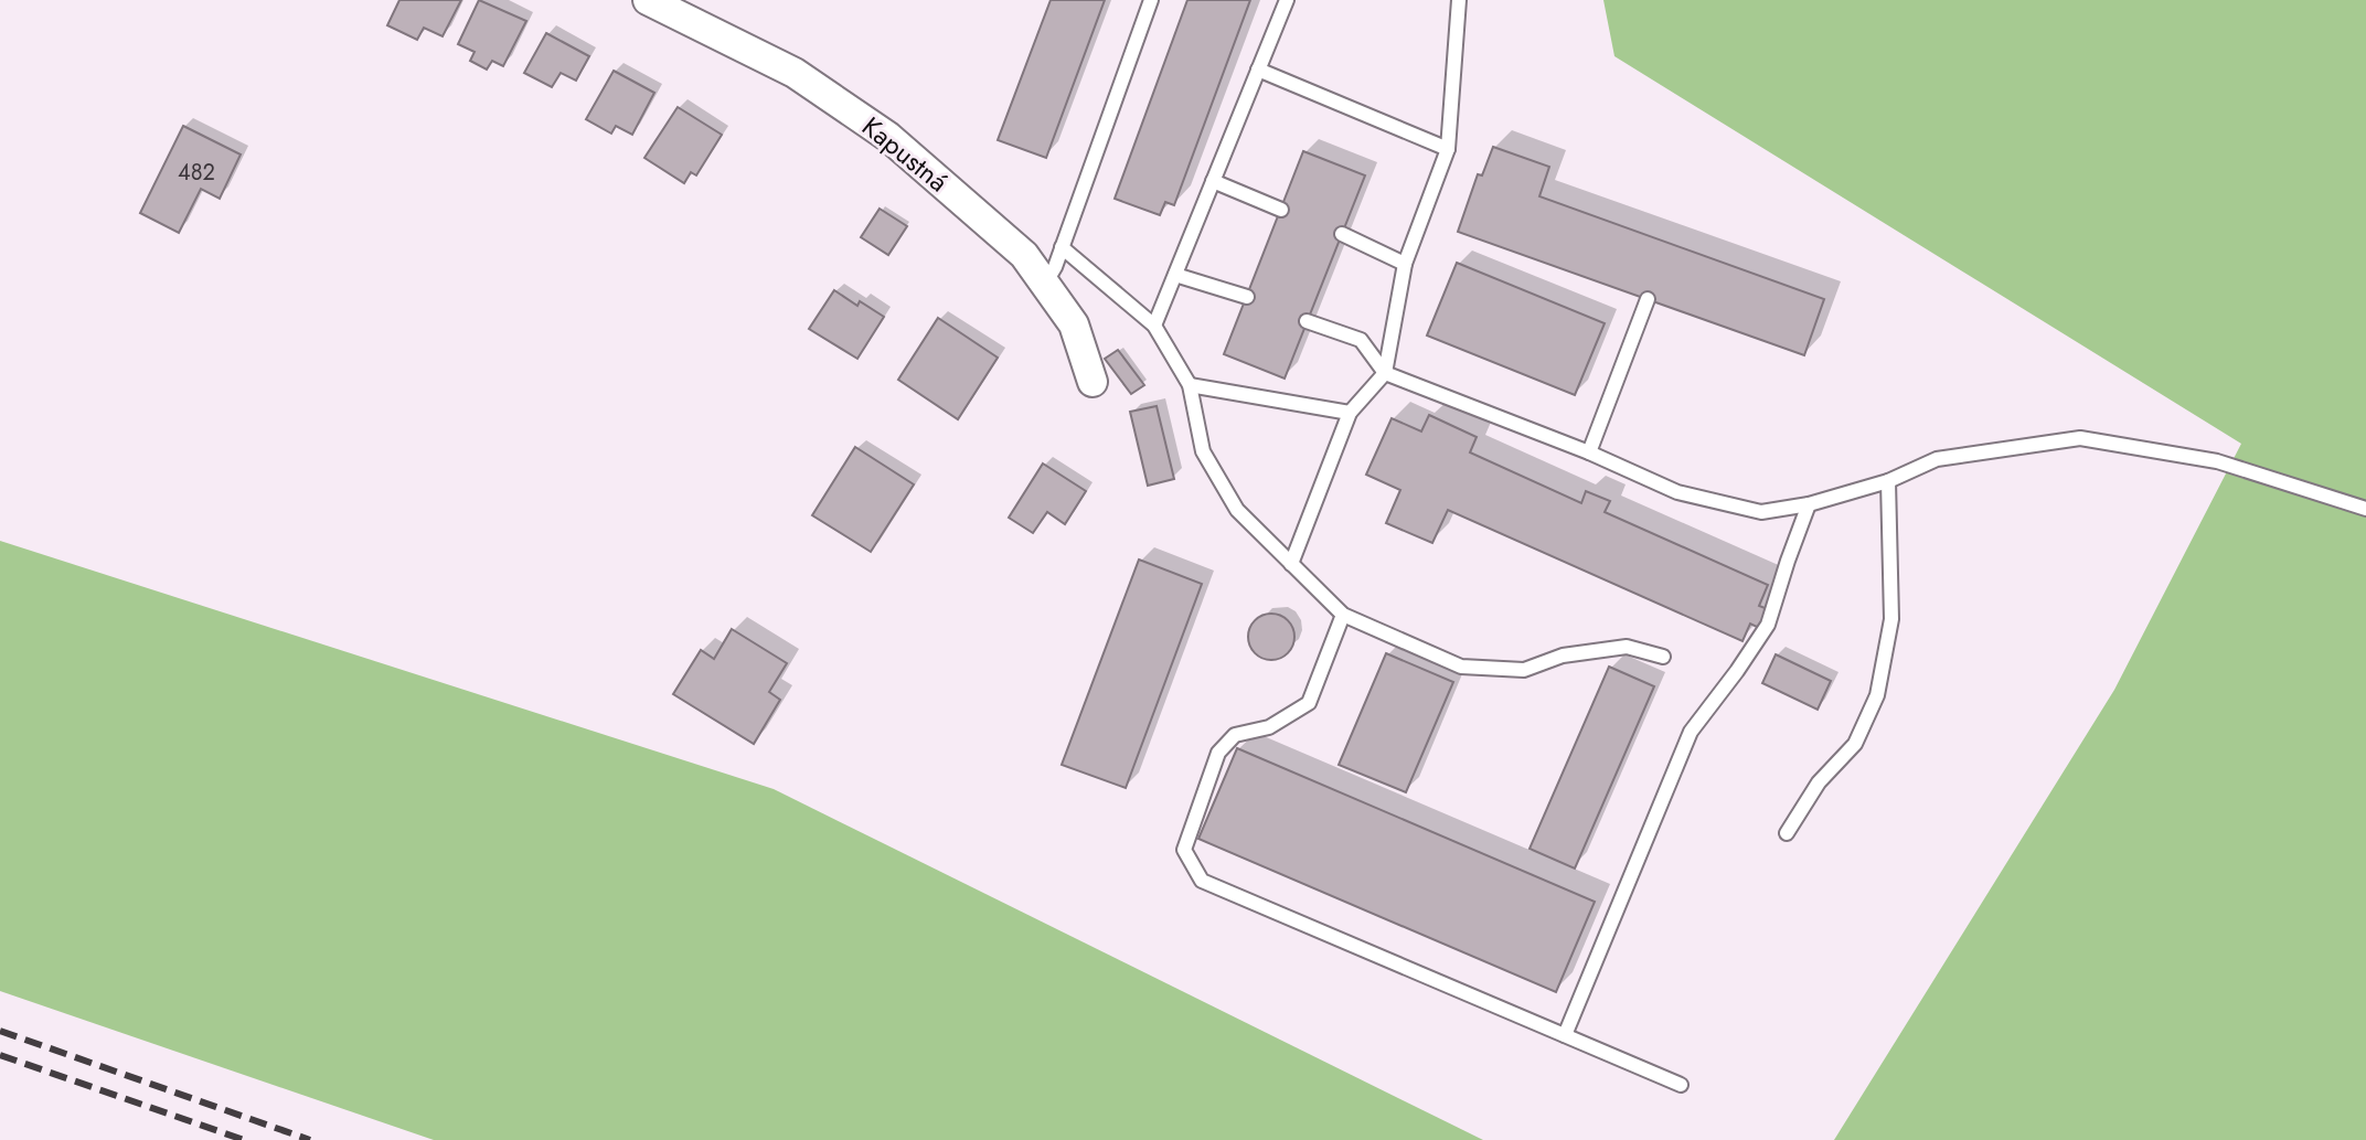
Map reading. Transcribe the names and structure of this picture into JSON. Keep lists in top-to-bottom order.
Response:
{
  "streets": {
    "street": ["Kapustná"]
  },
  "house_numbers": ["482"]
}
